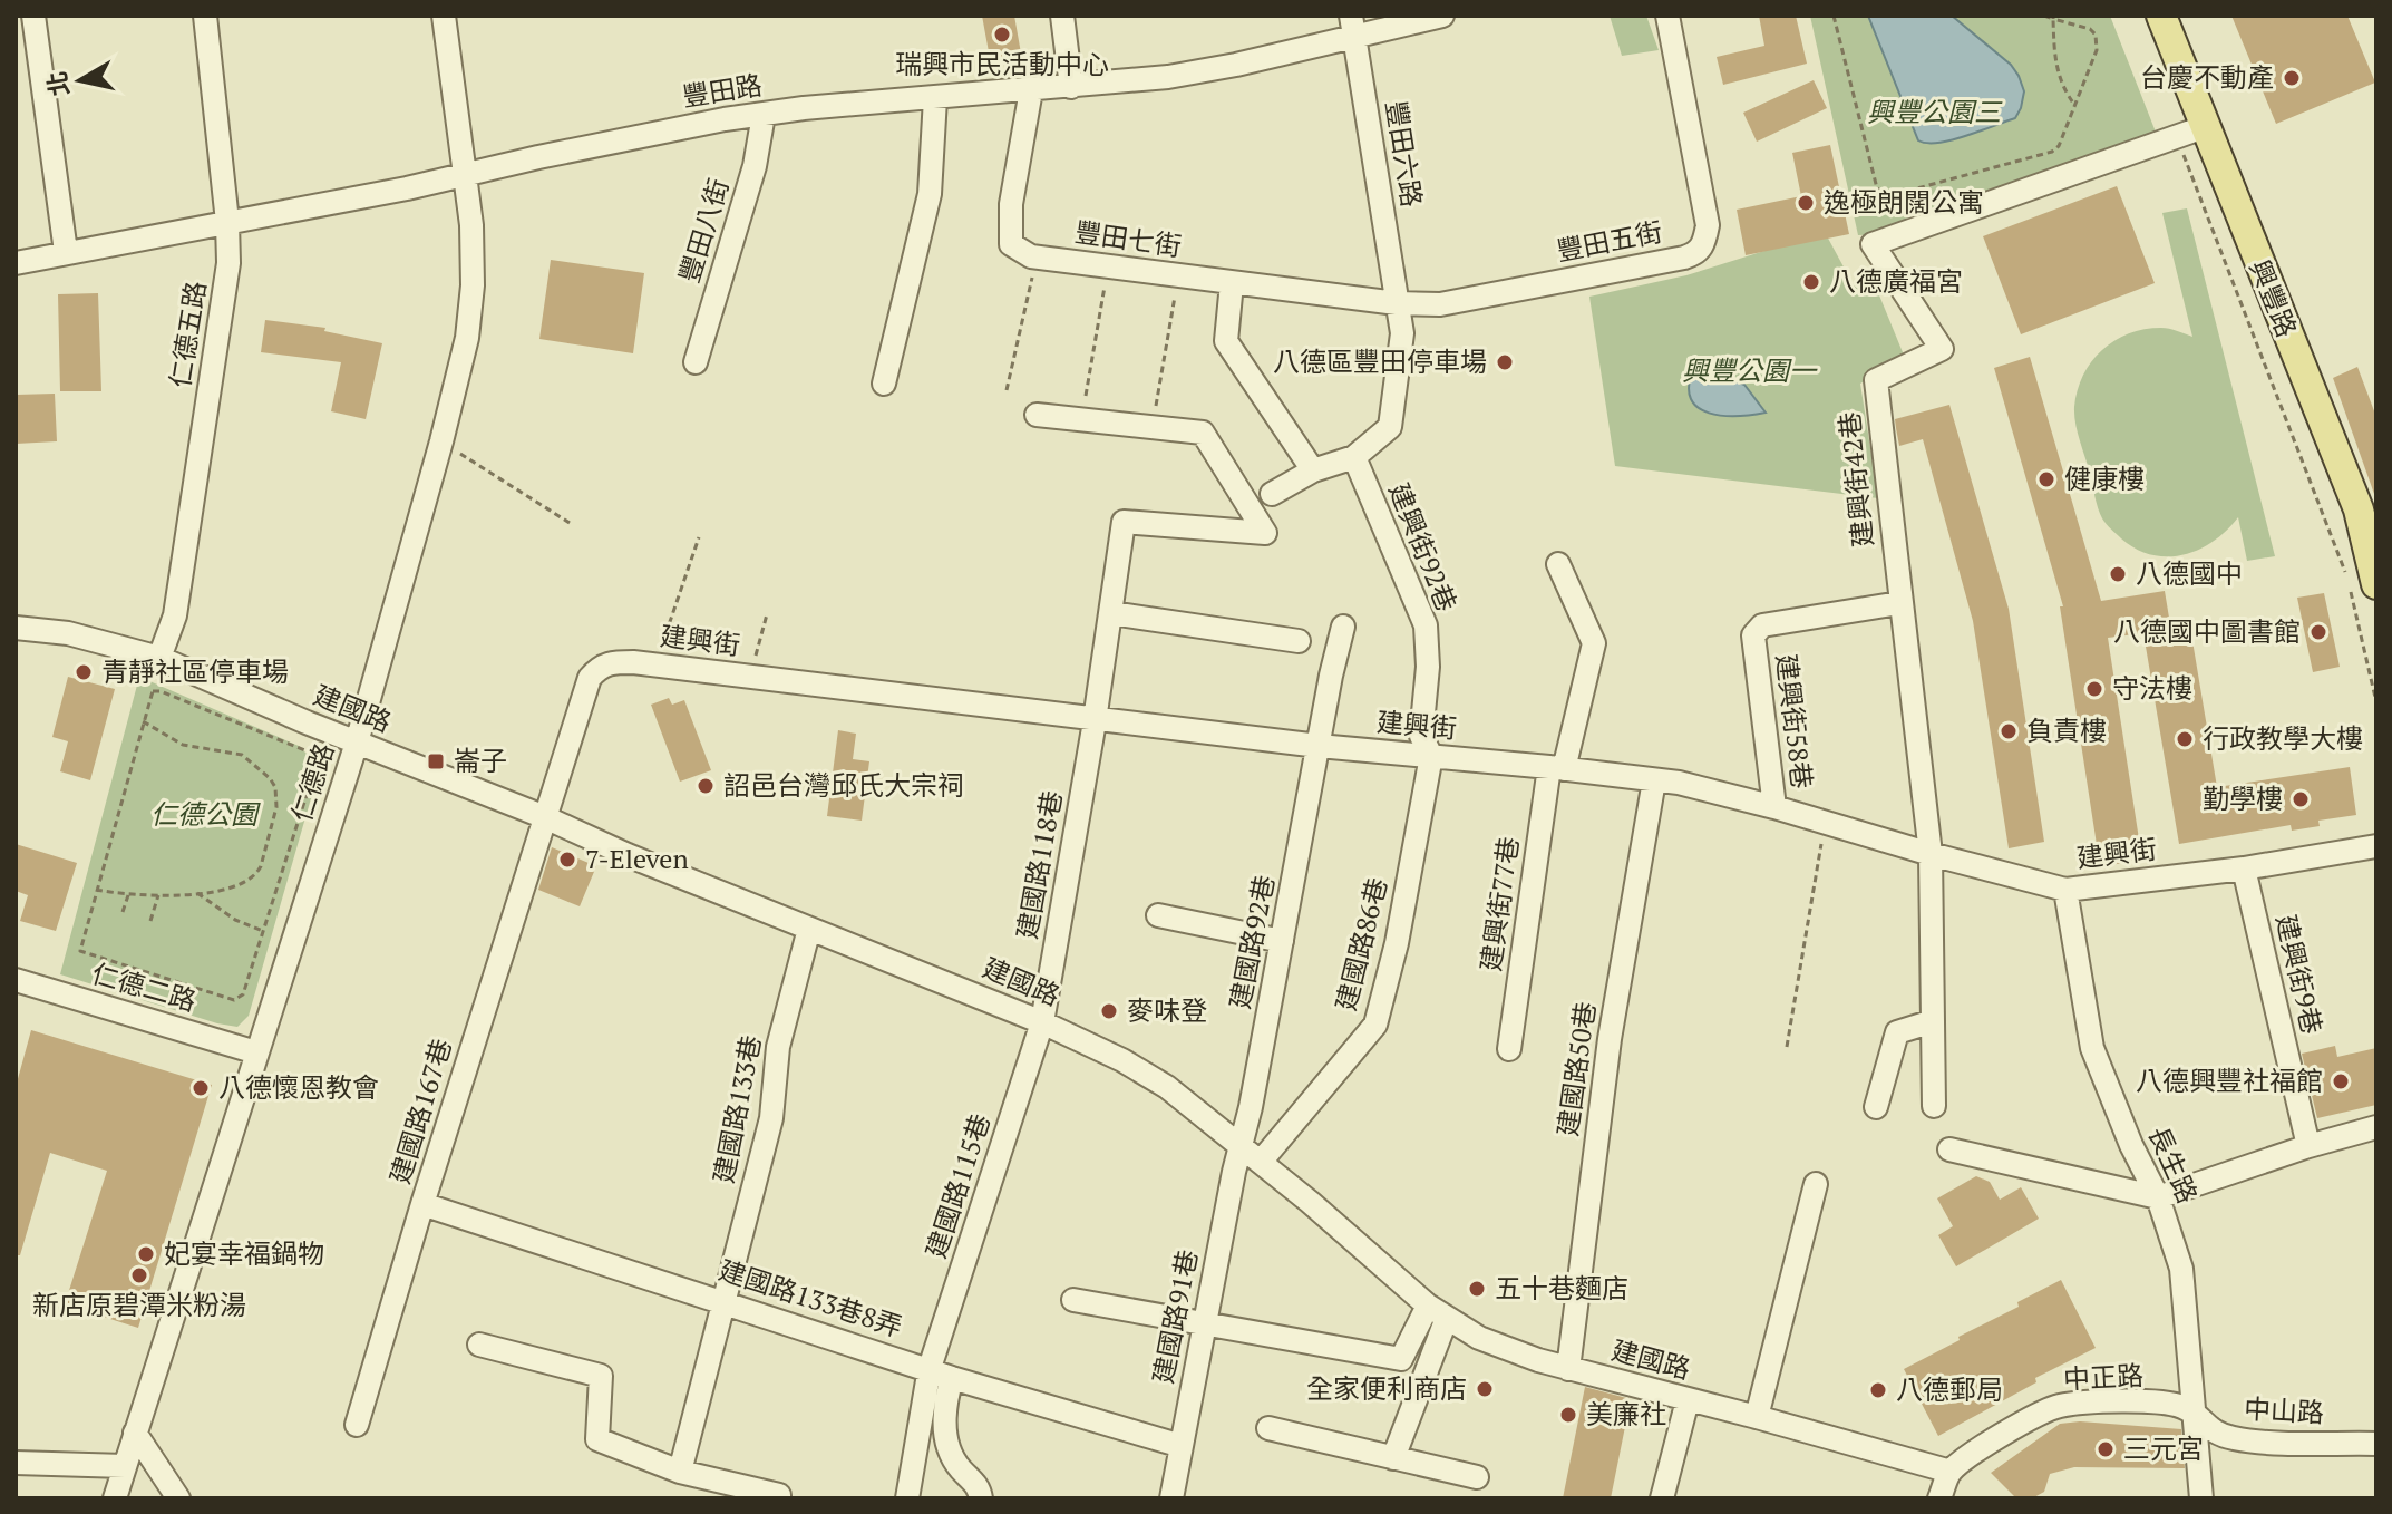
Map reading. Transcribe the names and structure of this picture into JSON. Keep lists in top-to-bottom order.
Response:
{
  "streets": {
    "main road": ["興豐路"],
    "street": [
      "豐田路",
      "豐田六路",
      "豐田八街",
      "豐田七街",
      "豐田五街",
      "仁德五路",
      "建興街42巷",
      "建興街92巷",
      "建興街",
      "建國路",
      "建興街58巷",
      "仁德路",
      "建國路118巷",
      "建興街77巷",
      "建國路92巷",
      "建國路86巷",
      "建興街9巷",
      "仁德二路",
      "建國路50巷",
      "建國路133巷",
      "建國路167巷",
      "長生路",
      "建國路115巷",
      "建國路133巷8弄",
      "建國路91巷",
      "中正路",
      "中山路"
    ]
  },
  "crossings": [
    ["豐田路", "豐田六路"],
    ["豐田路", "豐田八街"],
    ["豐田路", "豐田七街"],
    ["豐田路", "仁德五路"],
    ["豐田路", "仁德路"],
    ["豐田六路", "豐田七街"],
    ["豐田六路", "豐田五街"],
    ["豐田六路", "建興街92巷"],
    ["豐田七街", "豐田五街"],
    ["興豐路", "建興街42巷"],
    ["仁德五路", "建國路"],
    ["建興街42巷", "建興街"],
    ["建興街42巷", "建興街58巷"],
    ["建興街92巷", "建興街"],
    ["建興街92巷", "建國路86巷"],
    ["建興街", "建國路"],
    ["建興街", "建興街58巷"],
    ["建興街", "建國路118巷"],
    ["建興街", "建興街77巷"],
    ["建興街", "建國路92巷"],
    ["建興街", "建國路86巷"],
    ["建興街", "建興街9巷"],
    ["建興街", "建國路50巷"],
    ["建興街", "建國路167巷"],
    ["建興街", "長生路"],
    ["建國路", "仁德路"],
    ["建國路", "建國路118巷"],
    ["建國路", "建國路92巷"],
    ["建國路", "建國路86巷"],
    ["建國路", "建國路50巷"],
    ["建國路", "建國路133巷"],
    ["建國路", "建國路167巷"],
    ["建國路", "建國路115巷"],
    ["建國路", "建國路91巷"],
    ["建國路", "中正路"],
    ["仁德路", "仁德二路"],
    ["建國路118巷", "建國路115巷"],
    ["建國路92巷", "建國路86巷"],
    ["建國路92巷", "建國路91巷"],
    ["建國路86巷", "建國路91巷"],
    ["建國路133巷", "建國路133巷8弄"],
    ["建國路167巷", "建國路133巷8弄"],
    ["長生路", "中正路"],
    ["長生路", "中山路"],
    ["建國路115巷", "建國路133巷8弄"],
    ["建國路133巷8弄", "建國路91巷"],
    ["中正路", "中山路"]
  ],
  "parks": ["興豐公園三", "興豐公園一", "仁德公園"],
  "places": {
    "other": [
      "瑞興市民活動中心",
      "台慶不動產",
      "逸極朗闊公寓",
      "八德廣福宮",
      "八德區豐田停車場",
      "健康樓",
      "八德國中",
      "八德國中圖書館",
      "青靜社區停車場",
      "守法樓",
      "負責樓",
      "行政教學大樓",
      "詔邑台灣邱氏大宗祠",
      "勤學樓",
      "7-Eleven",
      "麥味登",
      "八德興豐社福館",
      "八德懷恩教會",
      "妃宴幸福鍋物",
      "新店原碧潭米粉湯",
      "五十巷麵店",
      "全家便利商店",
      "八德郵局",
      "美廉社",
      "三元宮"
    ],
    "transit": ["崙子"]
  },
  "north": "left"
}
